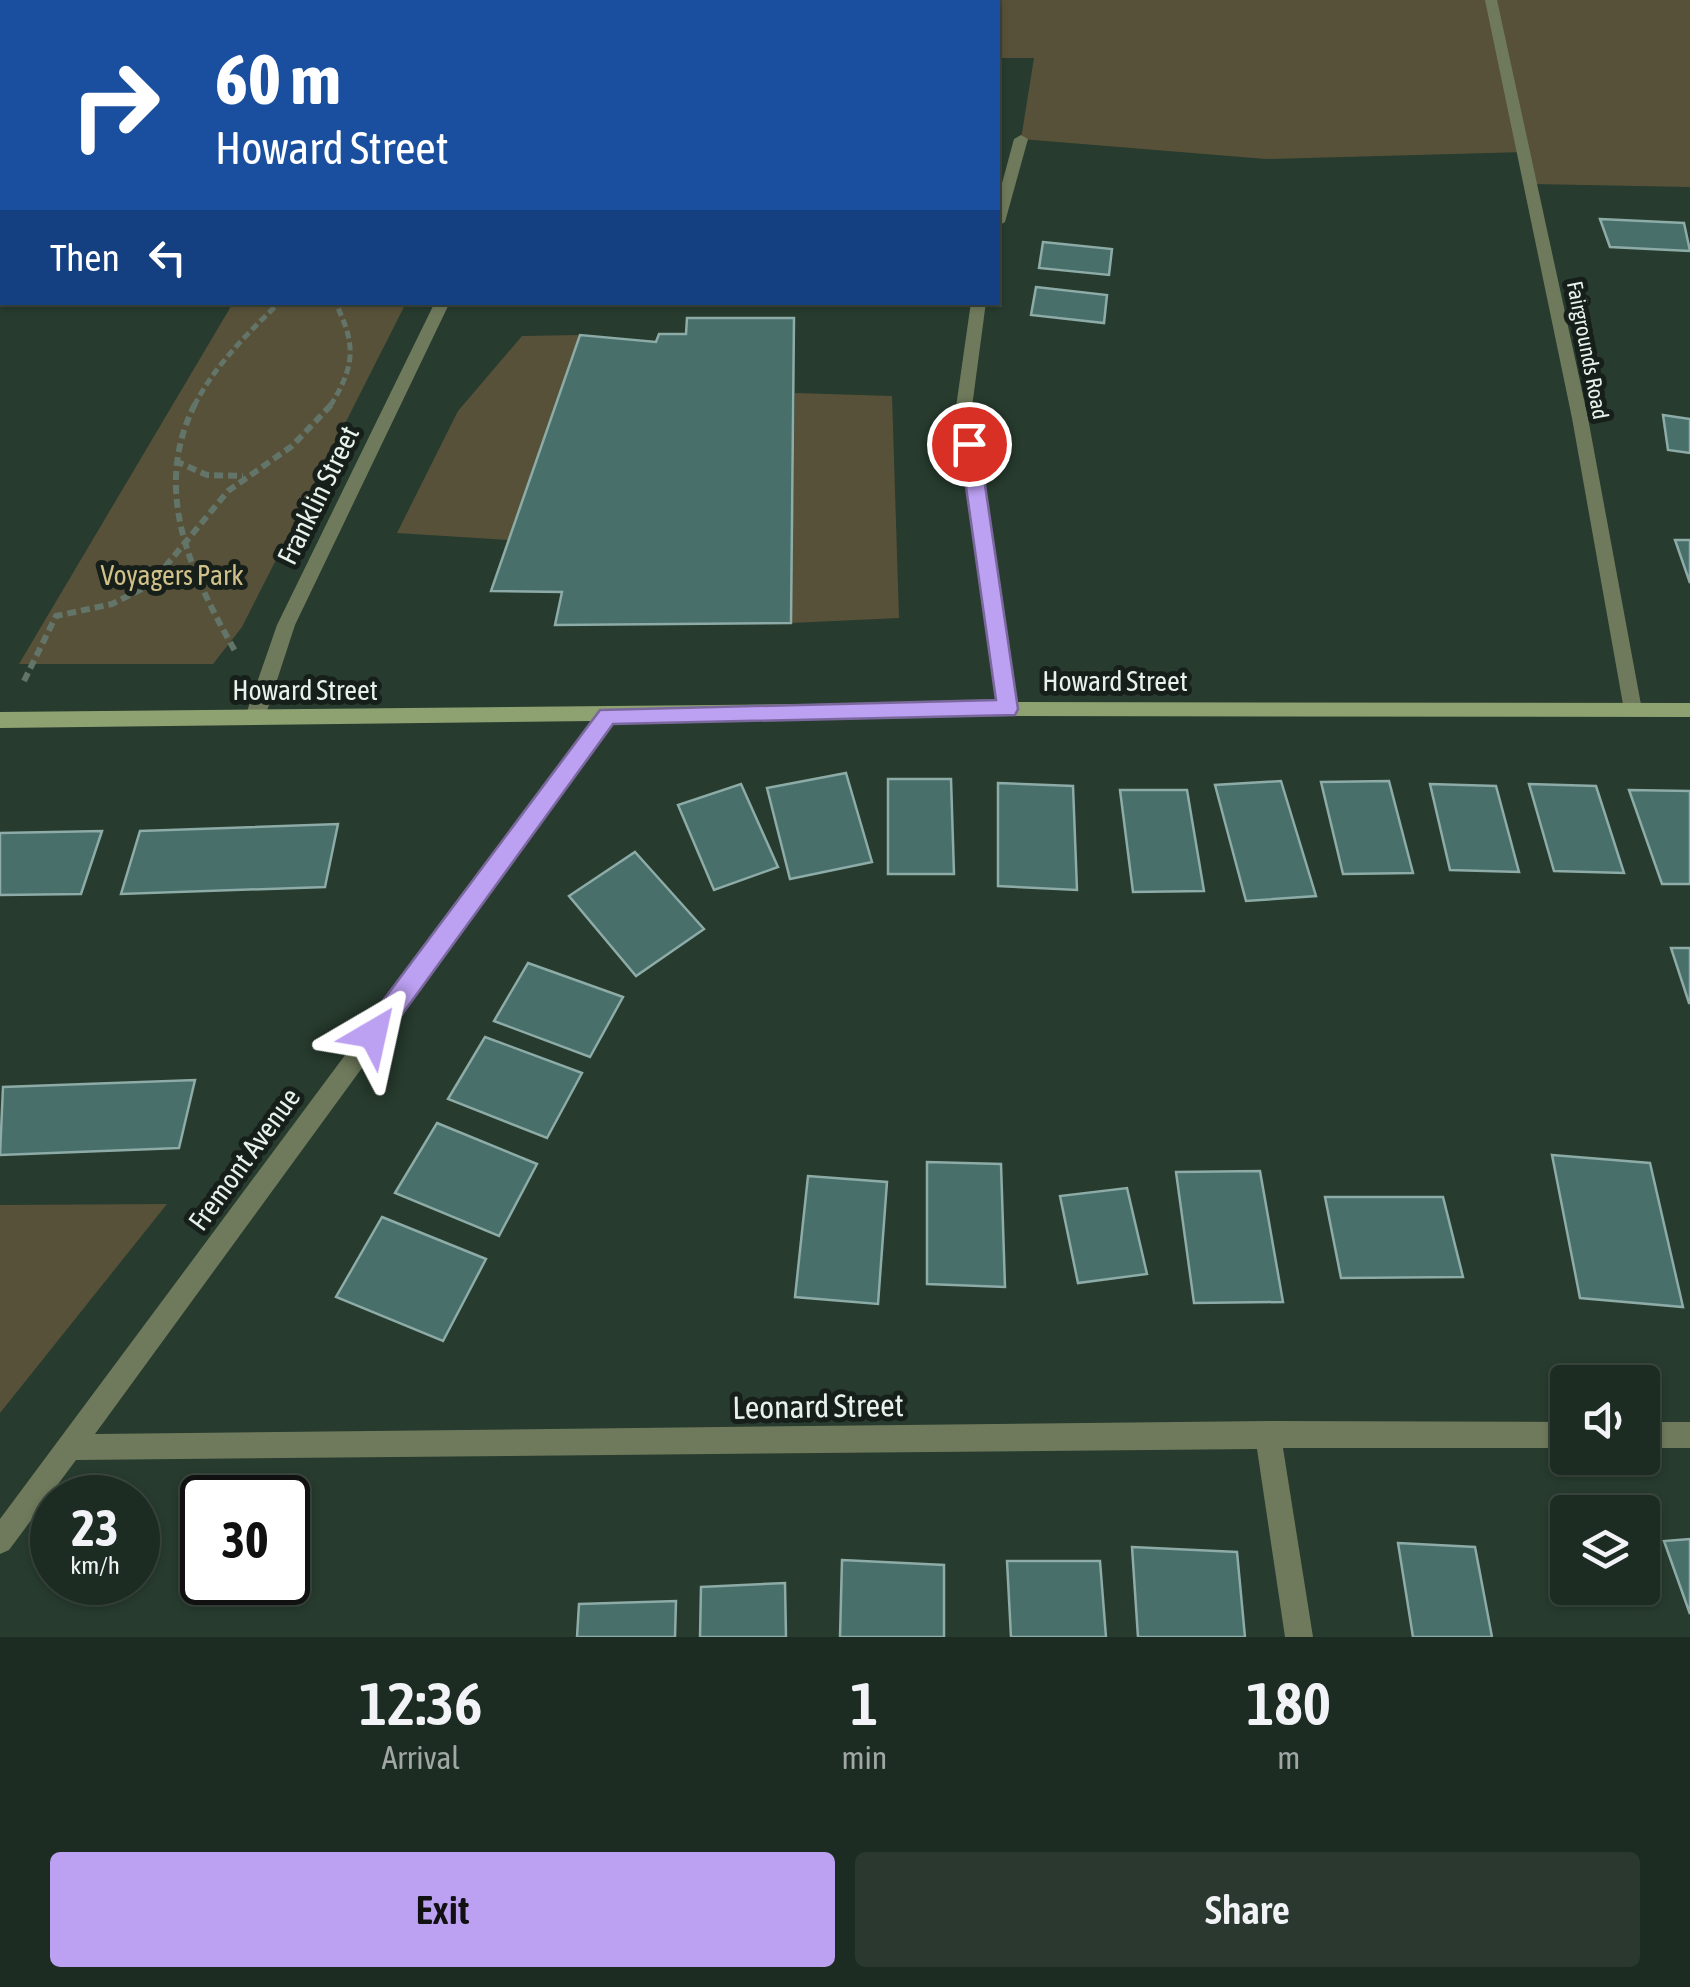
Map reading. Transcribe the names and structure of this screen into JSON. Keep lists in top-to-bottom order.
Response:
{
  "streets": {
    "street": [
      "Fairgrounds Road",
      "Franklin Street",
      "Howard Street",
      "Fremont Avenue",
      "Leonard Street"
    ]
  },
  "crossings": [
    ["Fairgrounds Road", "Howard Street"],
    ["Franklin Street", "Howard Street"],
    ["Howard Street", "Fremont Avenue"],
    ["Fremont Avenue", "Leonard Street"]
  ],
  "parks": ["Voyagers Park"],
  "page": {
    "turn": ["60 m", "Howard Street"],
    "then": "Then",
    "speed": "23 km/h",
    "limit": "30",
    "eta": [
      "12:36",
      "Arrival",
      "1",
      "min",
      "180",
      "m"
    ],
    "buttons": ["Exit", "Share"]
  }
}
